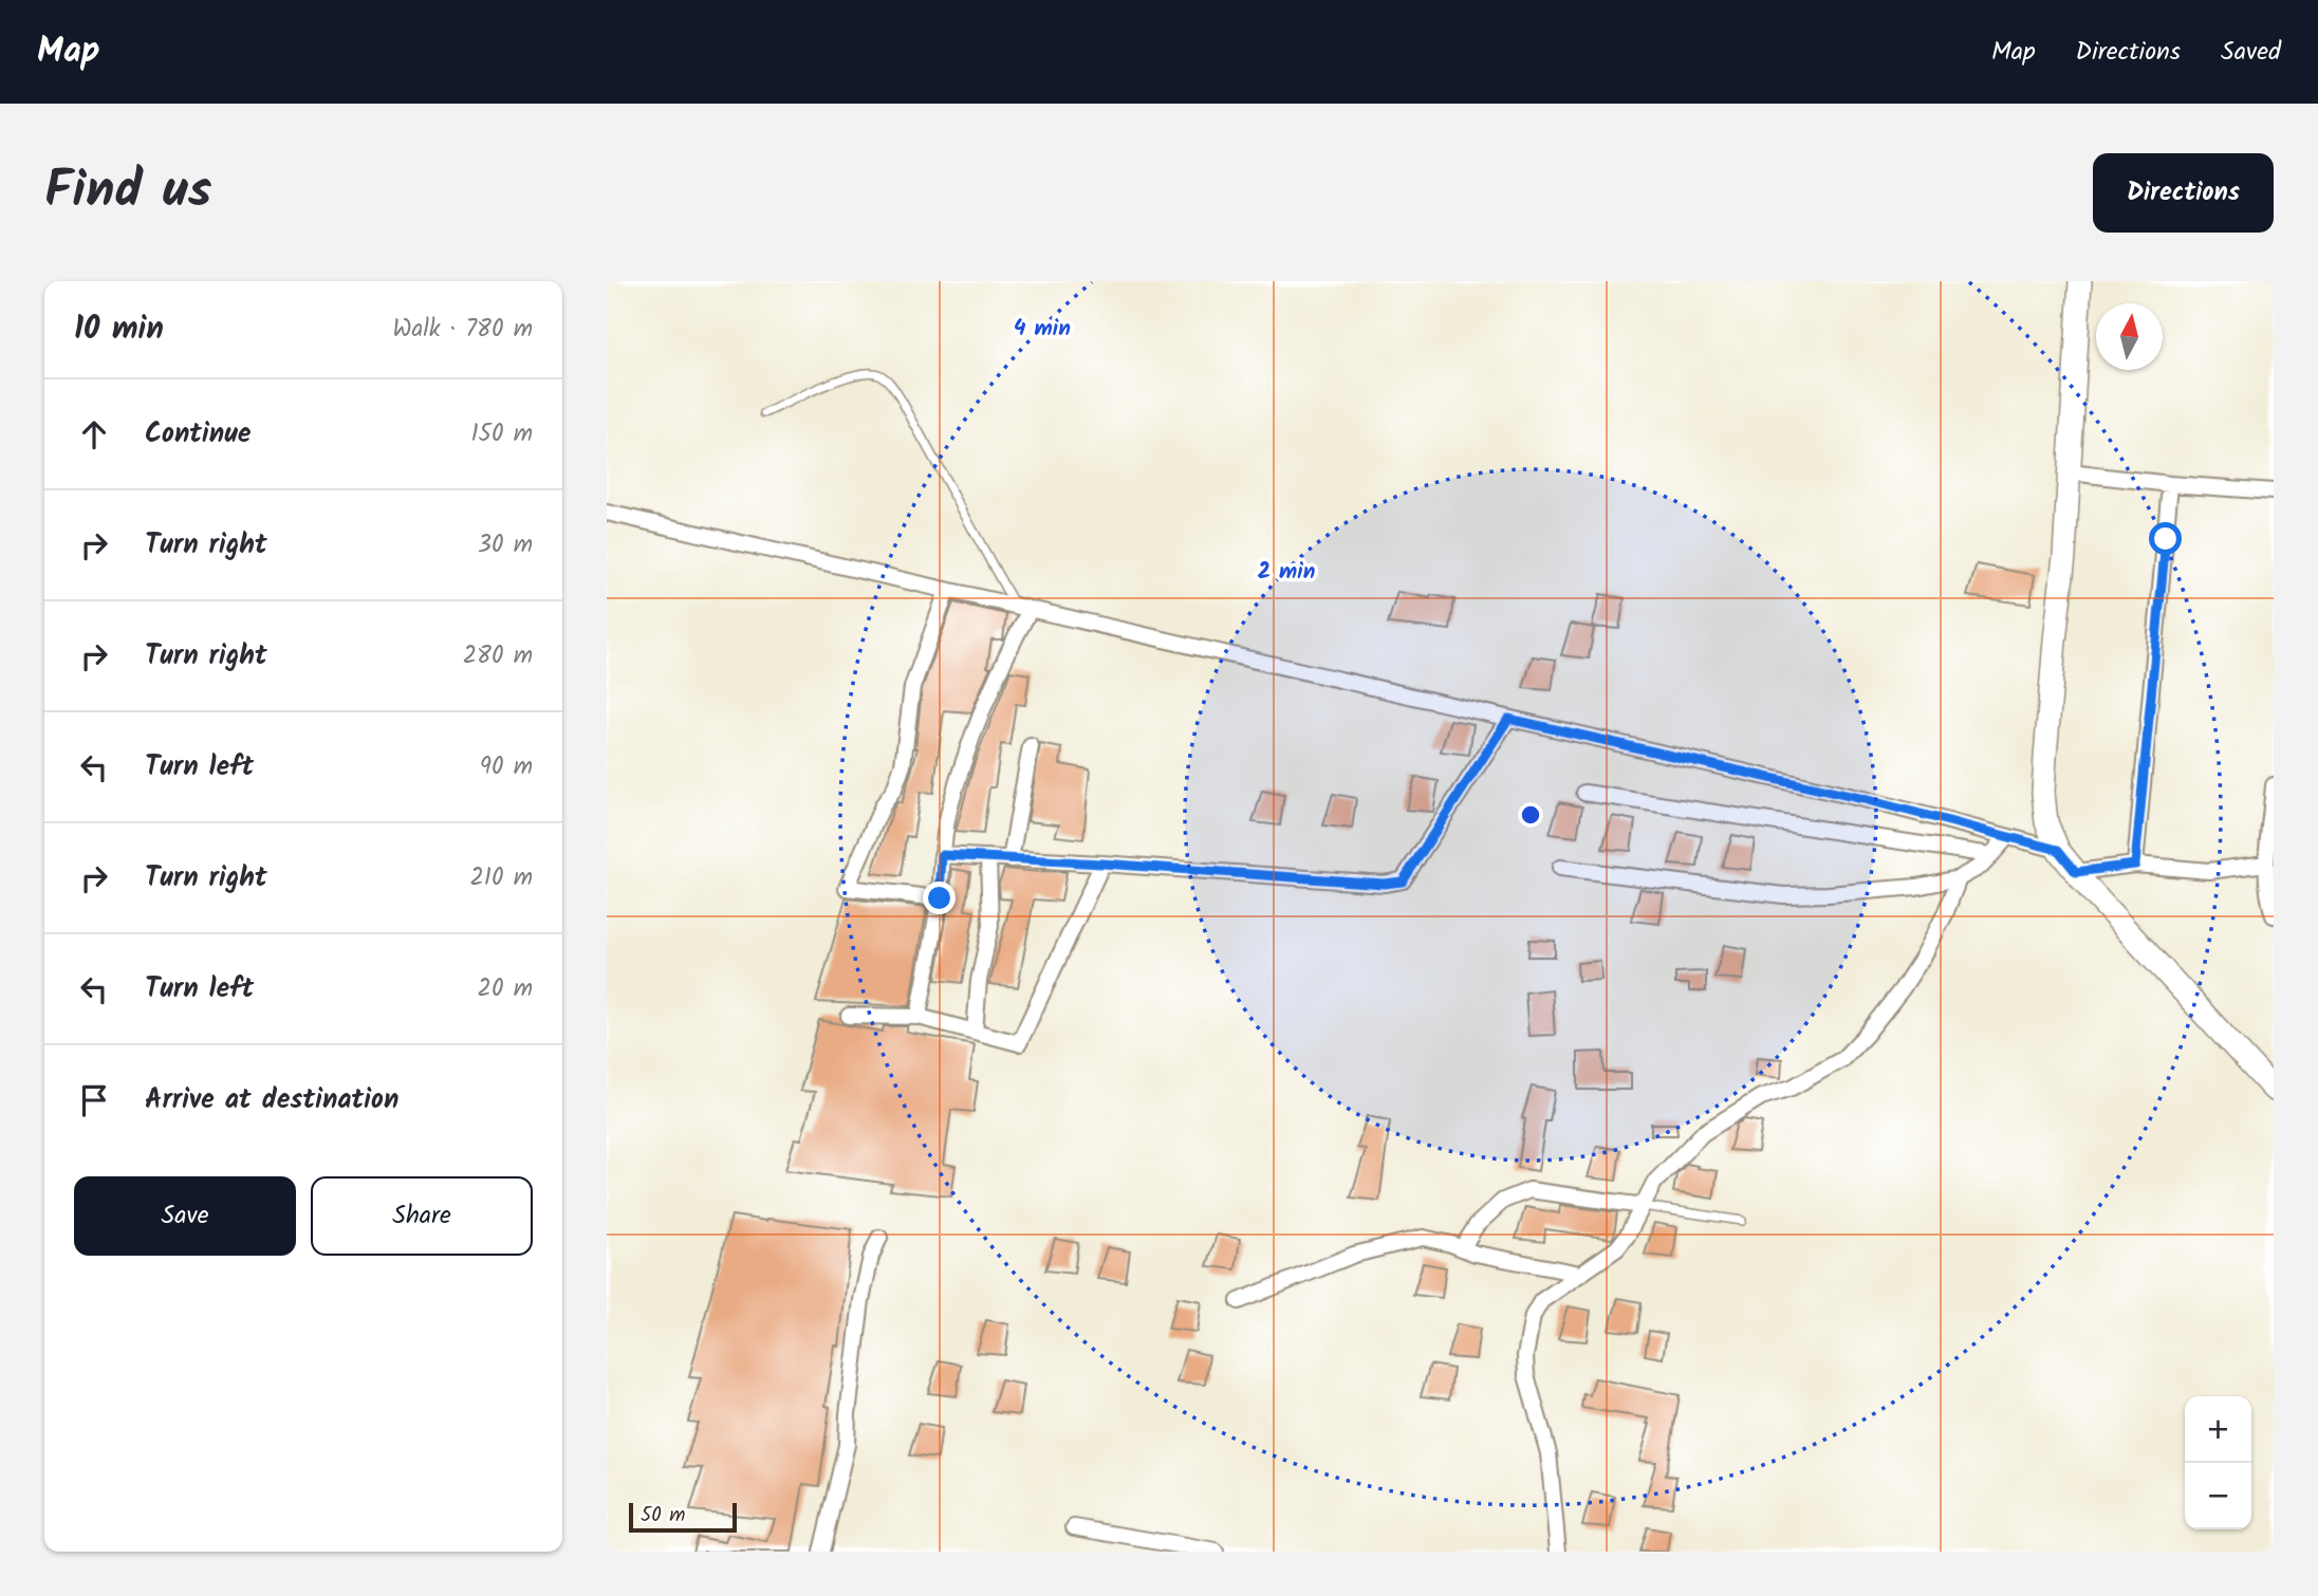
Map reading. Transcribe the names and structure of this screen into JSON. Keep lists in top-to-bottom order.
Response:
{
  "scale_bar": "50 m",
  "north": "top",
  "page": {
    "header": "Map",
    "nav": ["Map", "Directions", "Saved"],
    "title": "Find us",
    "buttons": [
      "Directions",
      ["Save", "Share"]
    ],
    "heading": ["10 min", "Walk · 780 m"],
    "list": [
      ["Continue", "150 m"],
      ["Turn right", "30 m"],
      ["Turn right", "280 m"],
      ["Turn left", "90 m"],
      ["Turn right", "210 m"],
      ["Turn left", "20 m"],
      "Arrive at destination"
    ],
    "map_buttons": ["+", "−"],
    "scale": "50 m"
  },
  "rings": ["4 min", "2 min"]
}
